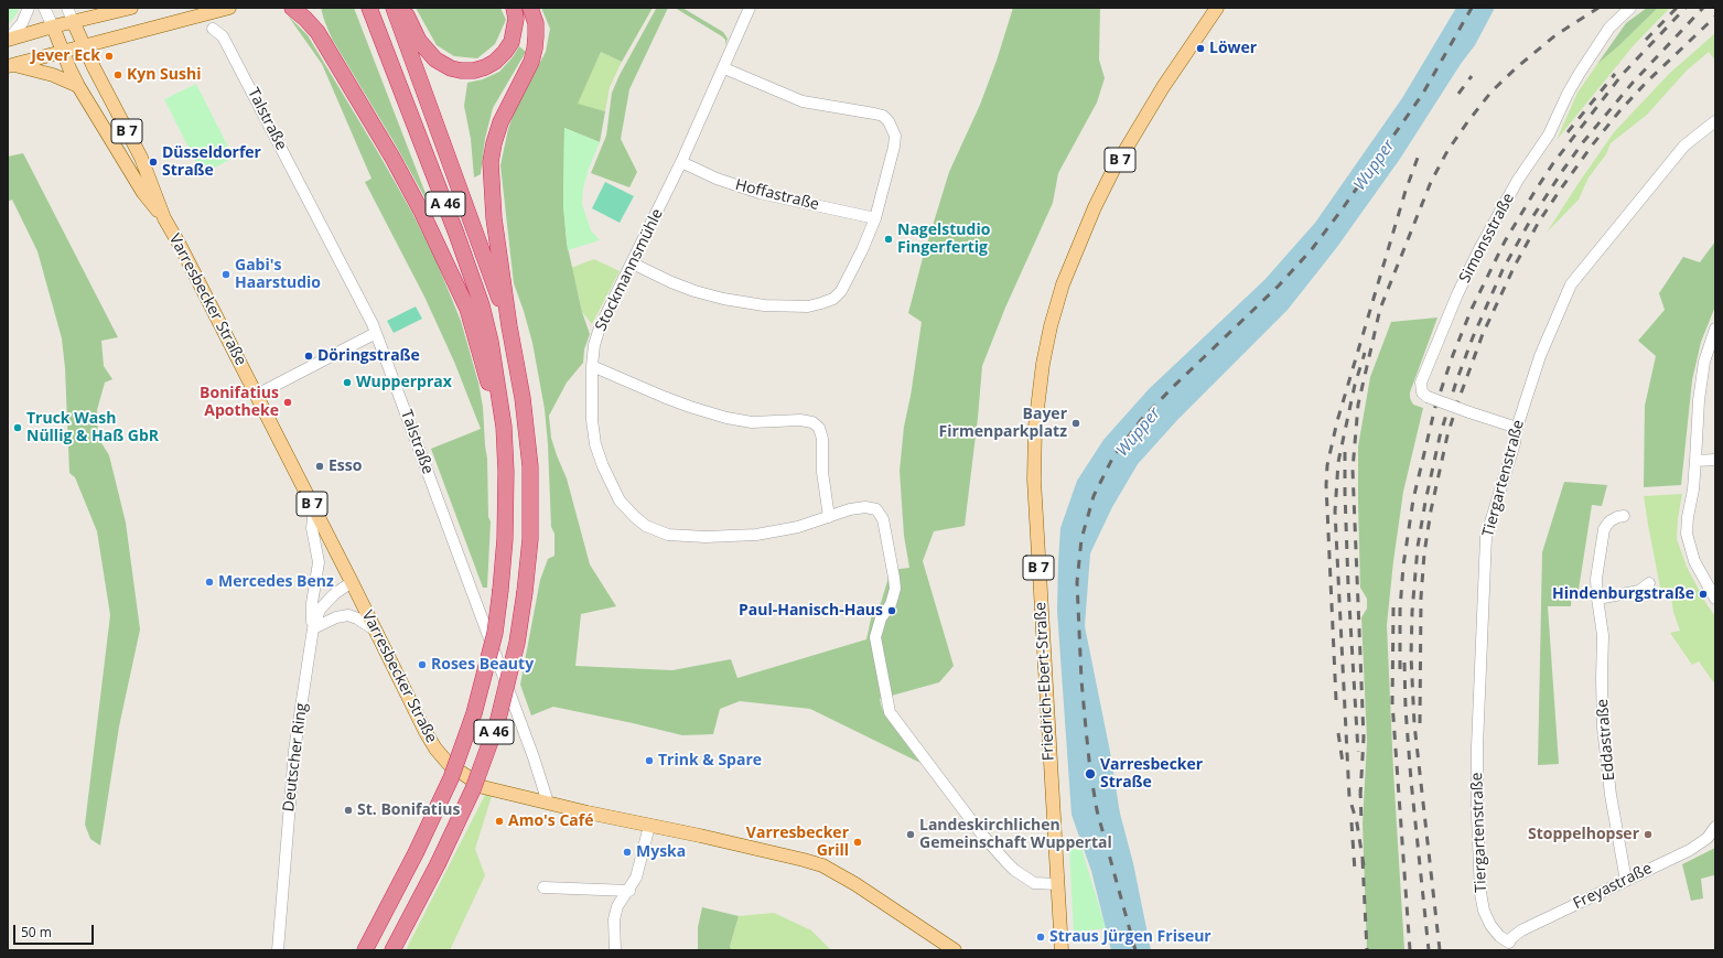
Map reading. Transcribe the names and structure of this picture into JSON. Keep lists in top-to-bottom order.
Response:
{
  "streets": {
    "highway": ["A 46"],
    "main road": ["B 7", "Varresbecker Straße", "Friedrich-Ebert-Straße"],
    "street": [
      "Talstraße",
      "Hoffastraße",
      "Simonsstraße",
      "Stockmannsmühle",
      "Tiergartenstraße",
      "Eddastraße",
      "Deutscher Ring",
      "Freyastraße"
    ]
  },
  "crossings": [
    ["Talstraße", "Varresbecker Straße"],
    ["B 7", "Varresbecker Straße"],
    ["Hoffastraße", "Stockmannsmühle"],
    ["Simonsstraße", "Tiergartenstraße"],
    ["Stockmannsmühle", "Friedrich-Ebert-Straße"],
    ["Varresbecker Straße", "Deutscher Ring"],
    ["Tiergartenstraße", "Freyastraße"],
    ["Eddastraße", "Freyastraße"]
  ],
  "water": ["Wupper"],
  "places": [
    "Löwer",
    "Jever Eck",
    "Kyn Sushi",
    "Düsseldorfer Straße",
    "Nagelstudio Fingerfertig",
    "Gabi's Haarstudio",
    "Döringstraße",
    "Wupperprax",
    "Bonifatius Apotheke",
    "Bayer Firmenparkplatz",
    "Truck Wash Nüllig & Haß GbR",
    "Esso",
    "Mercedes Benz",
    "Hindenburgstraße",
    "Paul-Hanisch-Haus",
    "Roses Beauty",
    "Trink & Spare",
    "Varresbecker Straße",
    "St. Bonifatius",
    "Amo's Café",
    "Landeskirchlichen Gemeinschaft Wuppertal",
    "Stoppelhopser",
    "Varresbecker Grill",
    "Myska",
    "Straus Jürgen Friseur"
  ],
  "scale_bar": "50 m"
}
